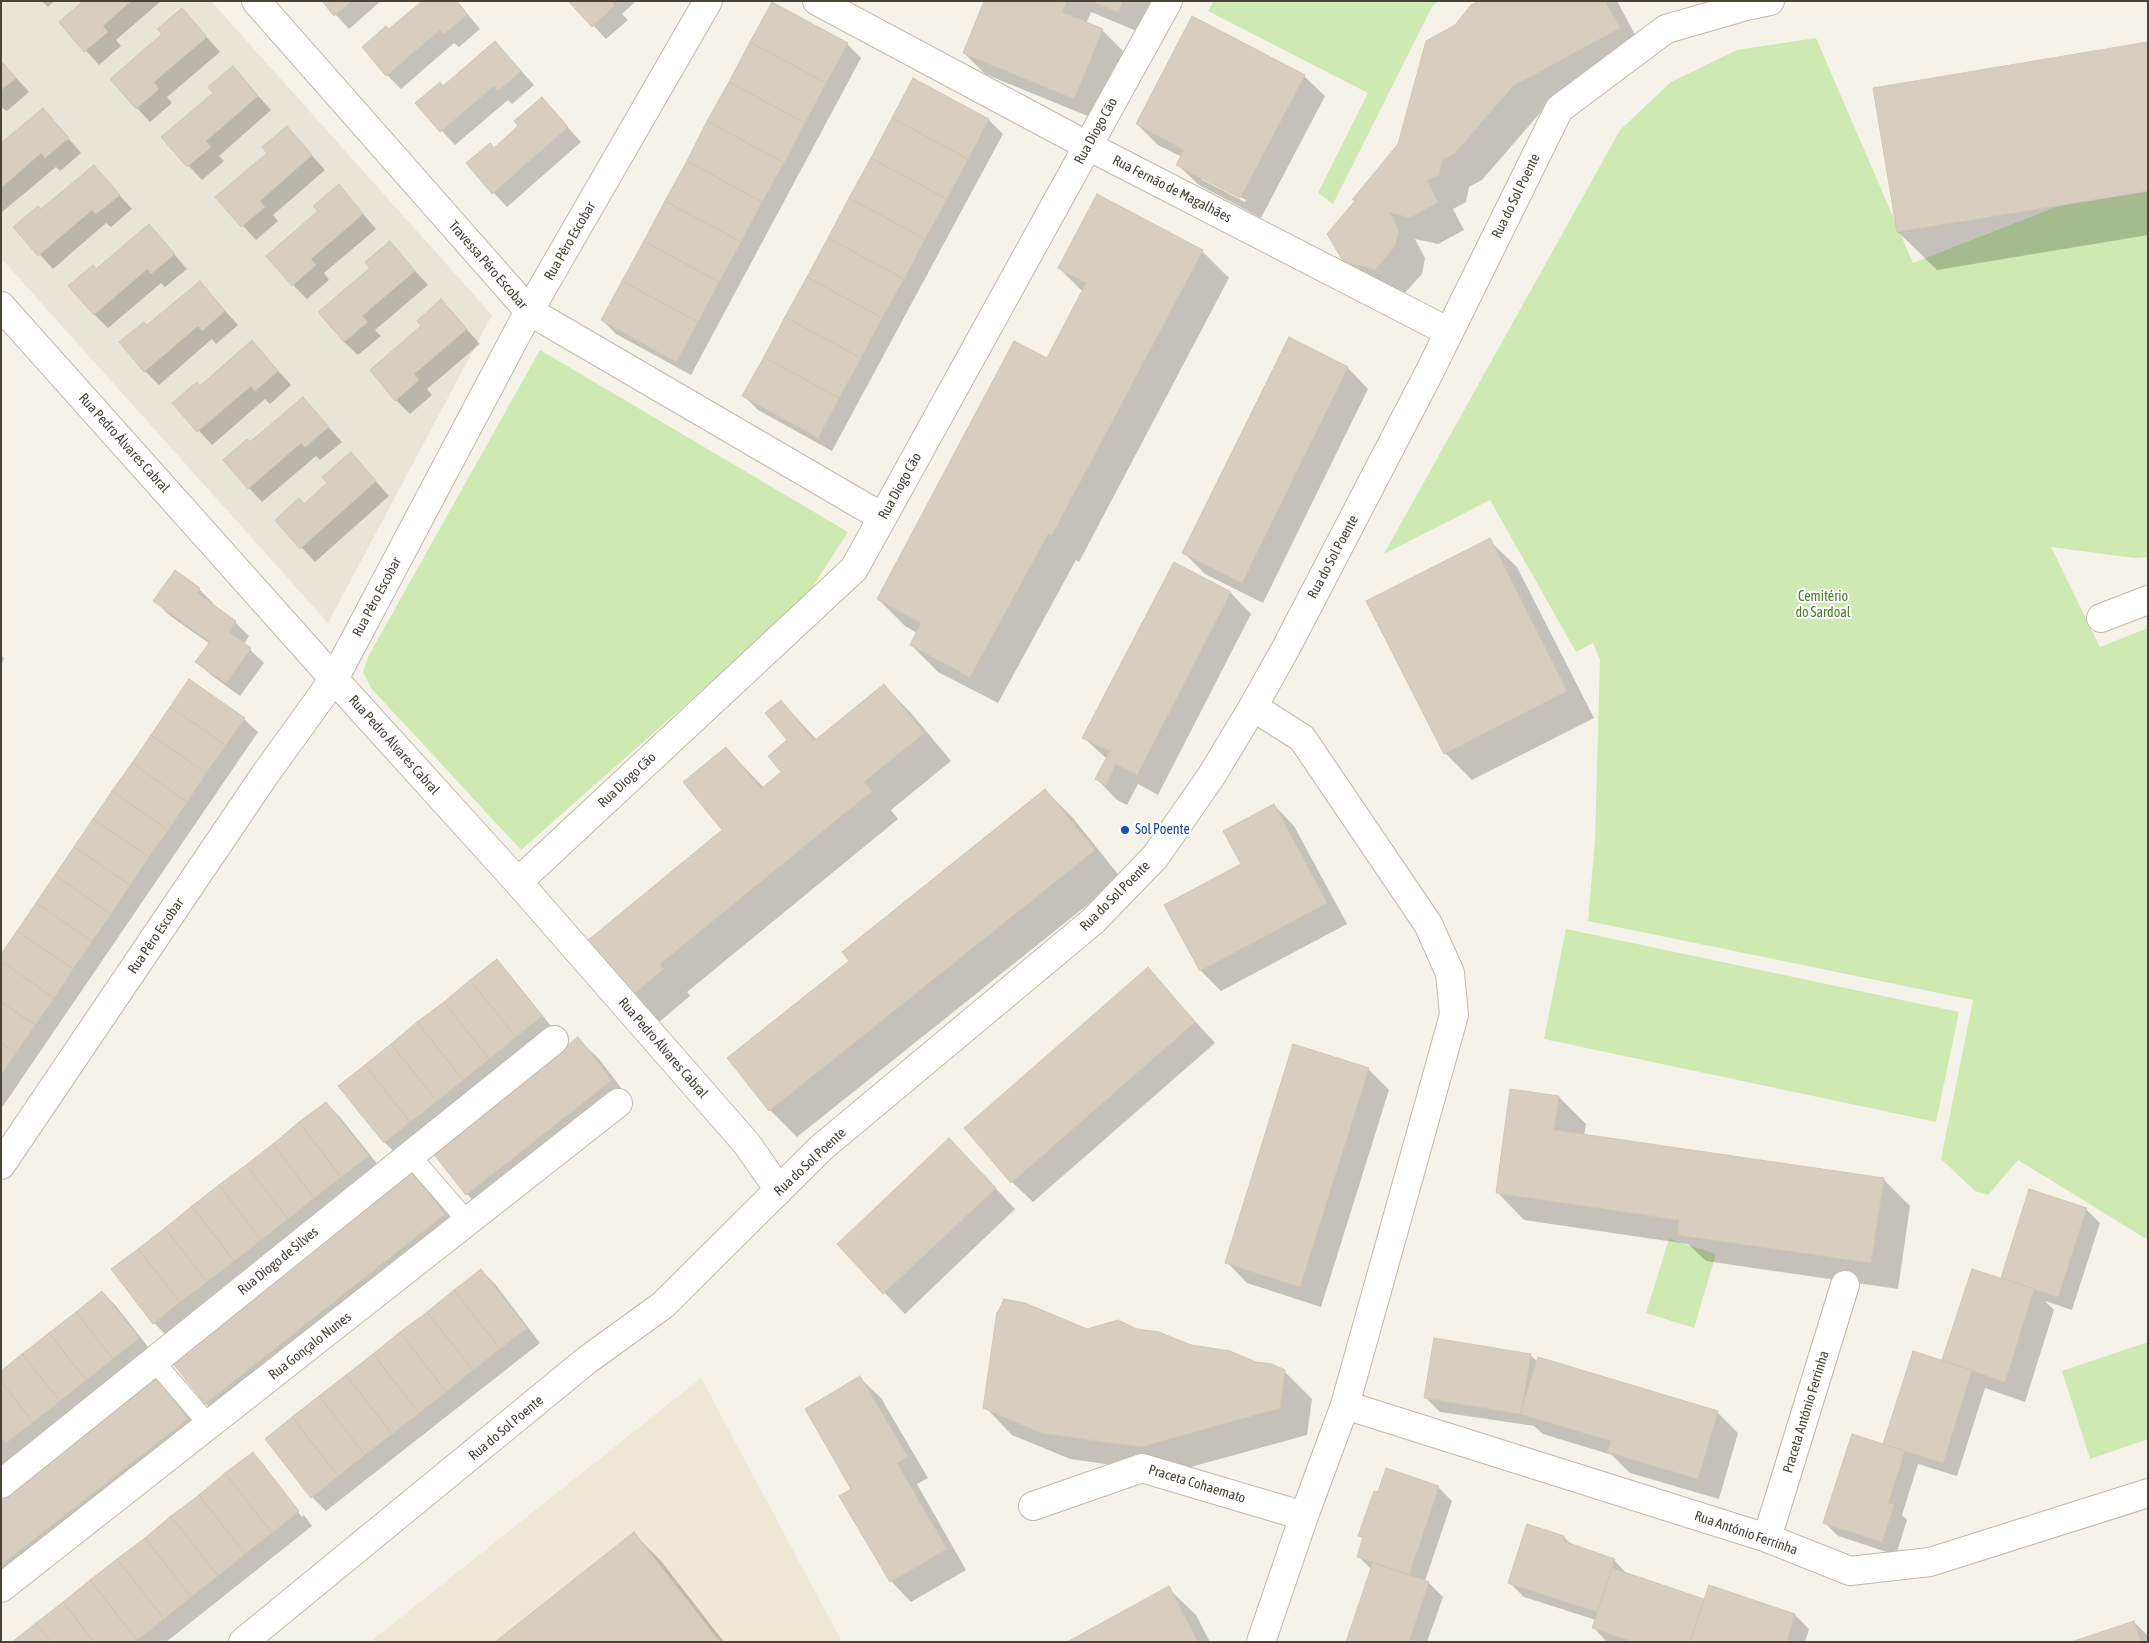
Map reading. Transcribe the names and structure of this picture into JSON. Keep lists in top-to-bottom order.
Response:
{
  "streets": {
    "street": [
      "Rua Diogo Cão",
      "Rua Fernão de Magalhães",
      "Rua do Sol Poente",
      "Rua Pêro Escobar",
      "Travessa Pêro Escobar",
      "Rua Pedro Álvares Cabral",
      "Rua Diogo de Silves",
      "Rua Gonçalo Nunes",
      "Praceta António Ferrinha",
      "Praceta Cohaemato",
      "Rua António Ferrinha"
    ]
  },
  "crossings": [
    ["Rua Diogo Cão", "Rua Fernão de Magalhães"],
    ["Rua Diogo Cão", "Travessa Pêro Escobar"],
    ["Rua Diogo Cão", "Rua Pedro Álvares Cabral"],
    ["Rua Fernão de Magalhães", "Rua do Sol Poente"],
    ["Rua do Sol Poente", "Rua Pedro Álvares Cabral"],
    ["Rua Pêro Escobar", "Travessa Pêro Escobar"],
    ["Rua Pêro Escobar", "Rua Pedro Álvares Cabral"],
    ["Praceta António Ferrinha", "Rua António Ferrinha"]
  ],
  "parks": ["Cemitério do Sardoal"],
  "places": ["Sol Poente"]
}
